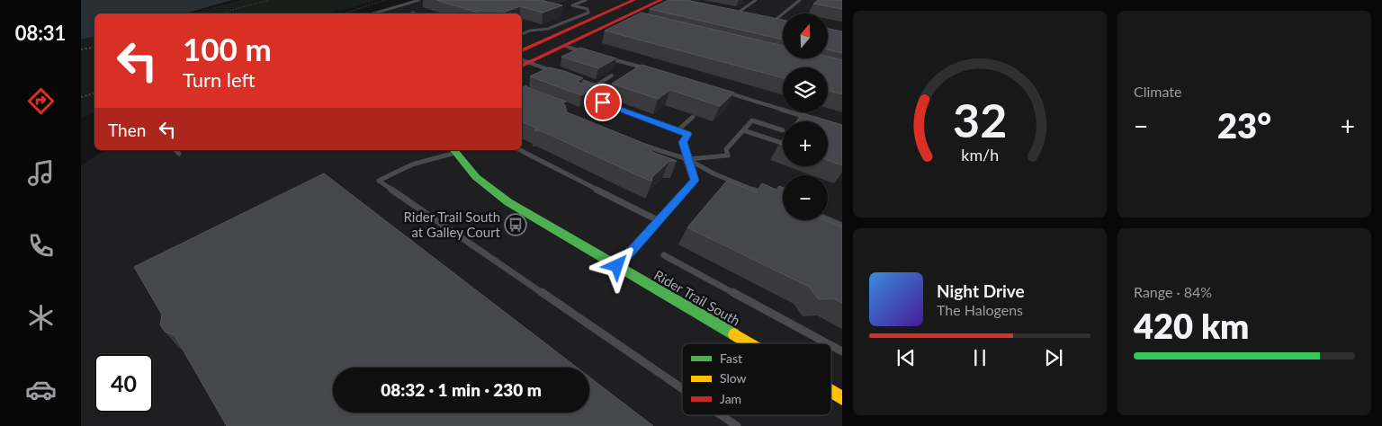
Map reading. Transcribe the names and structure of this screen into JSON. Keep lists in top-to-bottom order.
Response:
{
  "streets": {
    "street": ["Rider Trail South"]
  },
  "places": {
    "bus stop": ["Rider Trail South at Galley Court"]
  },
  "legend": ["Fast", "Slow", "Jam"],
  "north": "top",
  "page": {
    "tabs": "08:31",
    "tile": [
      "Climate",
      ["Range · 84%", "420 km"]
    ],
    "map_buttons": ["+", "−"],
    "turn": ["100 m", "Turn left"],
    "heat": ["−", "23°", "+"],
    "then": "Then",
    "song": ["Night Drive", "The Halogens"],
    "limit": "40",
    "trip": "08:32 · 1 min · 230 m",
    "gauge": ["32", "km/h"]
  }
}
